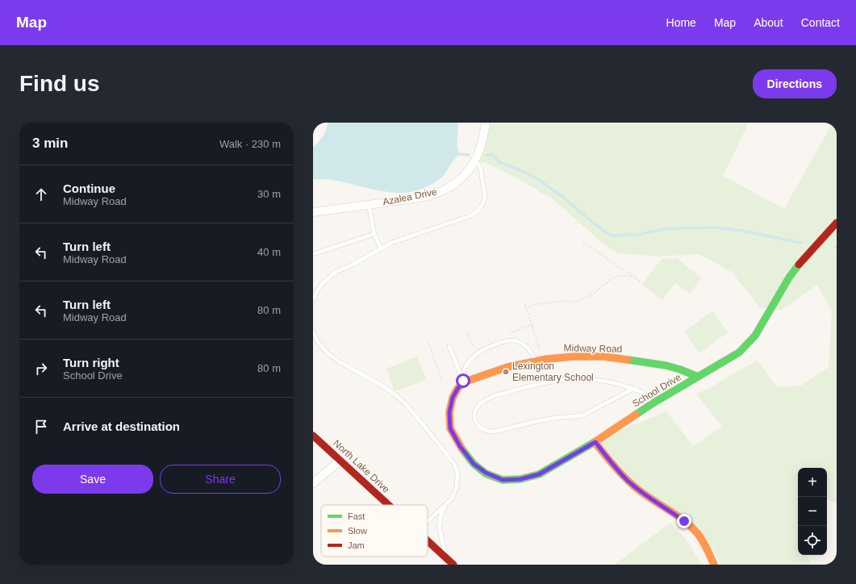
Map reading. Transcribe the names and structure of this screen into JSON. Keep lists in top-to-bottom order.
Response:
{
  "streets": {
    "street": [
      "Azalea Drive",
      "Midway Road",
      "School Drive",
      "North Lake Drive"
    ]
  },
  "crossings": [
    ["Midway Road", "School Drive"]
  ],
  "places": ["Lexington Elementary School"],
  "legend": ["Fast", "Slow", "Jam"],
  "page": {
    "header": "Map",
    "nav": [
      "Home",
      "Map",
      "About",
      "Contact"
    ],
    "buttons": [
      "Directions",
      ["Save", "Share"]
    ],
    "title": "Find us",
    "heading": ["3 min", "Walk · 230 m"],
    "list": [
      ["Continue", "Midway Road", "30 m"],
      ["Turn left", "Midway Road", "40 m"],
      ["Turn left", "Midway Road", "80 m"],
      ["Turn right", "School Drive", "80 m"],
      "Arrive at destination"
    ],
    "map_buttons": ["+", "−"]
  }
}
